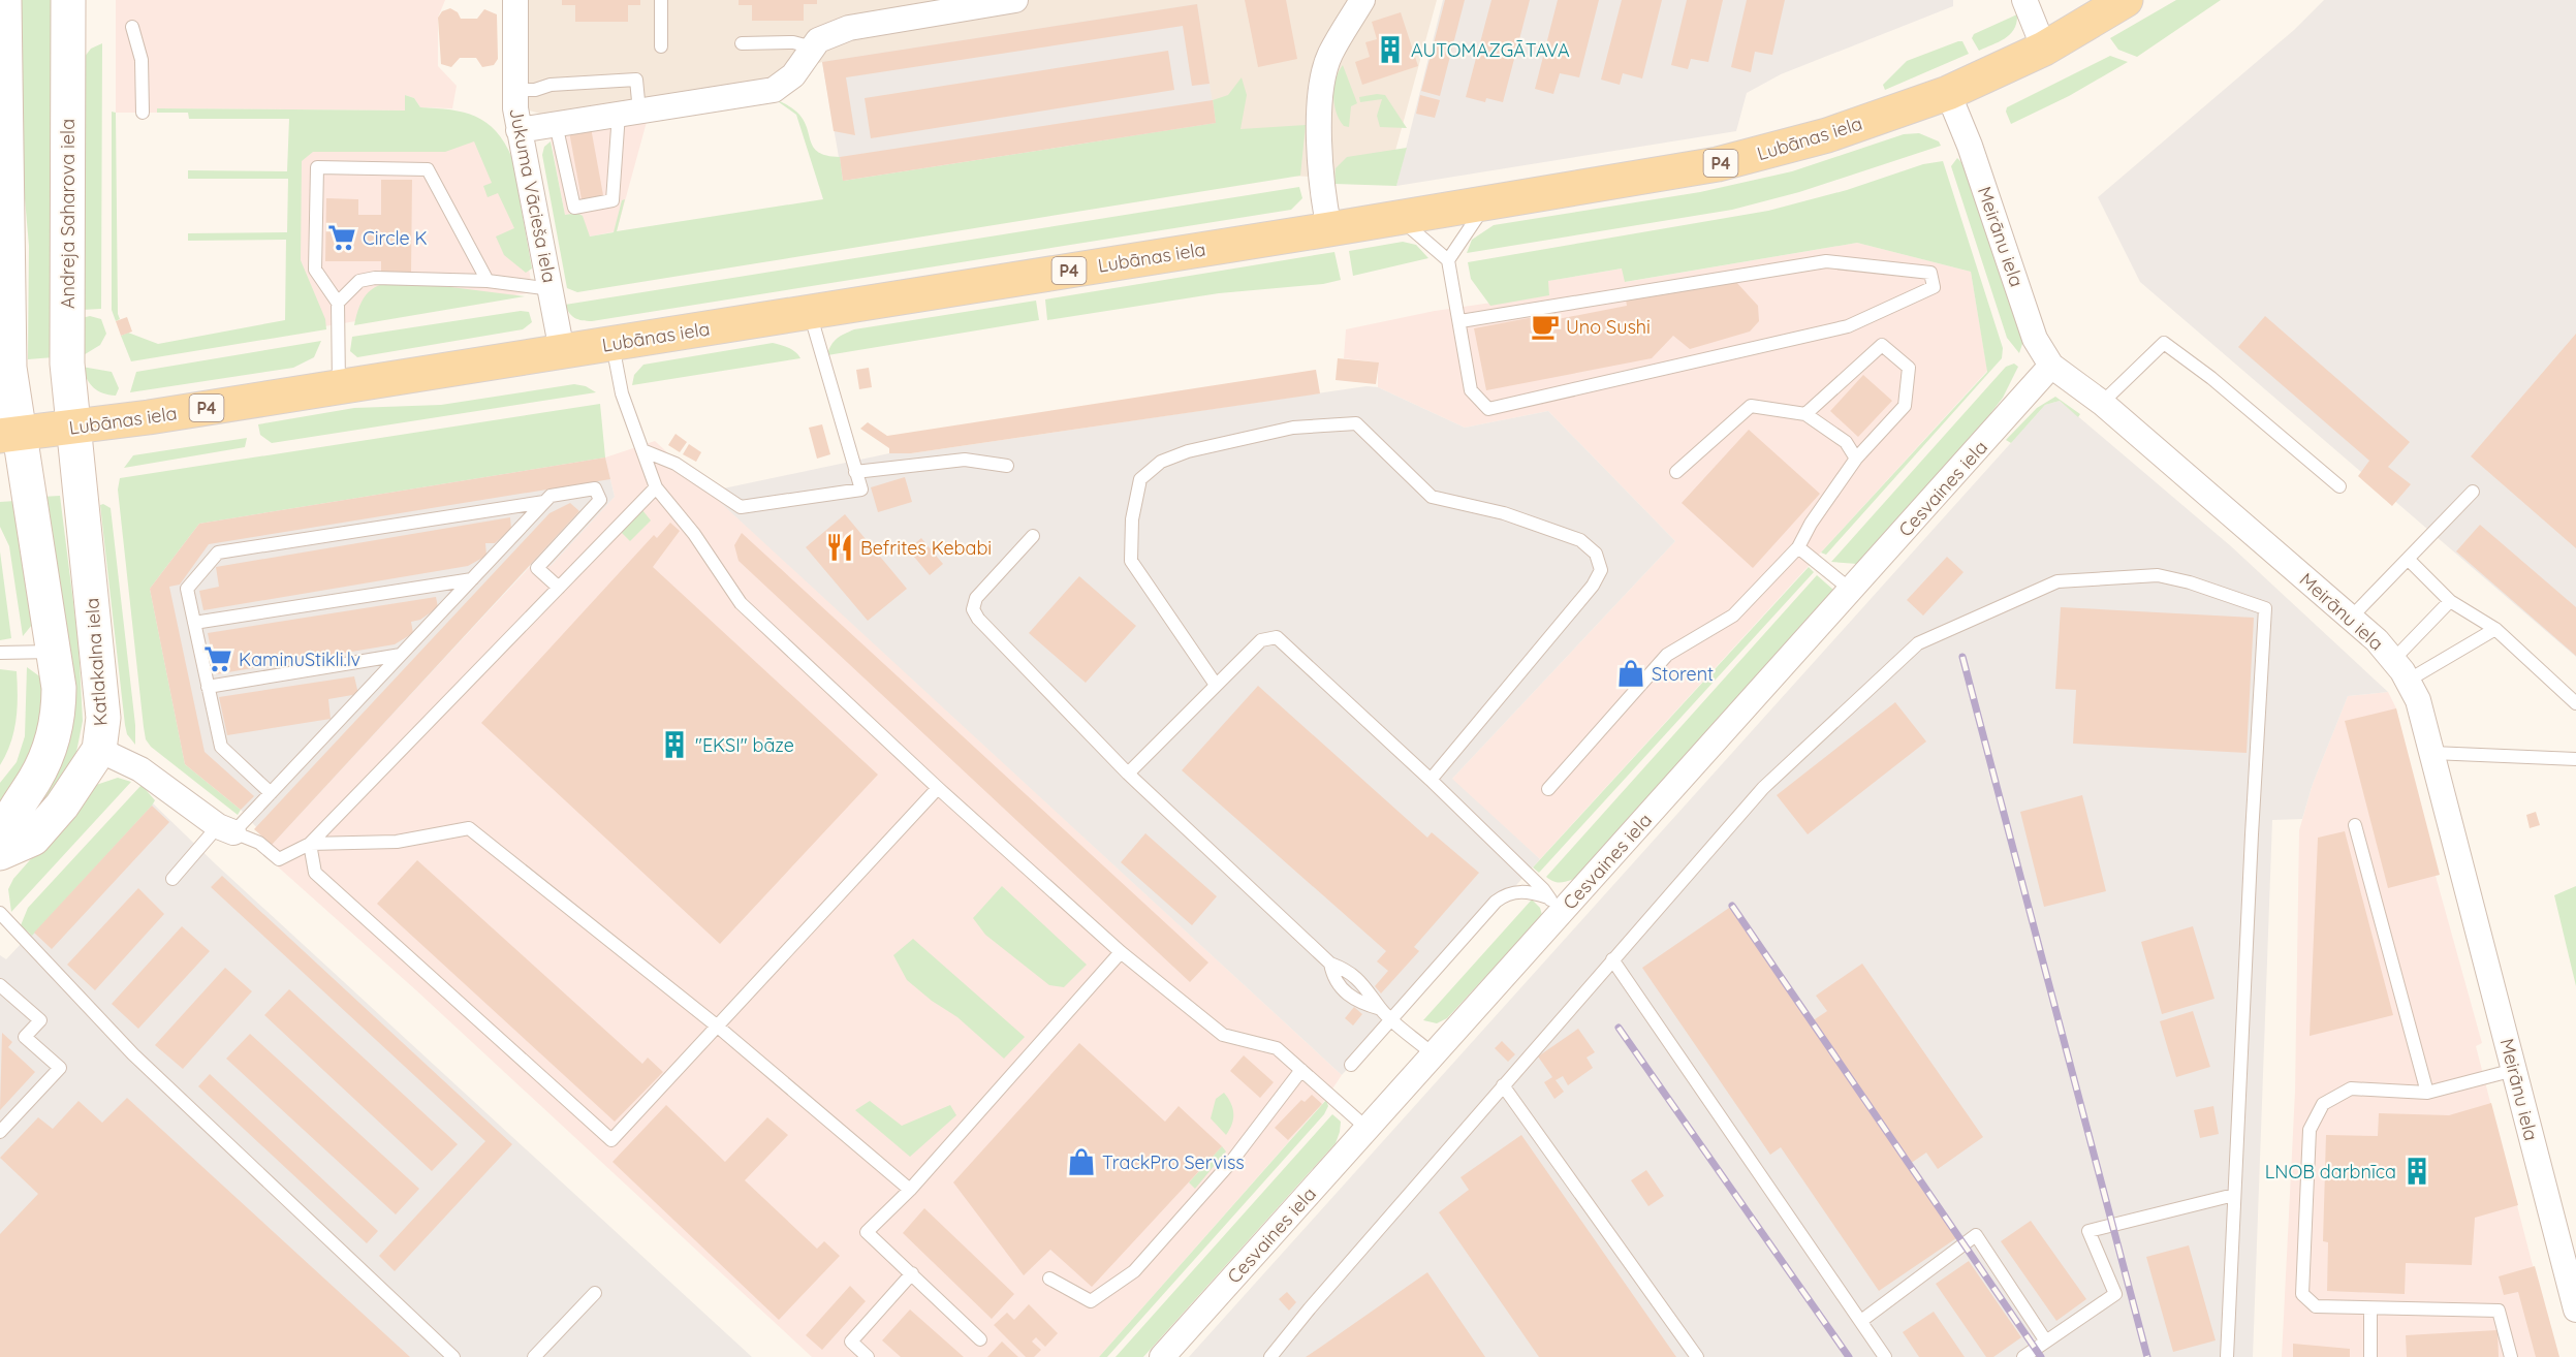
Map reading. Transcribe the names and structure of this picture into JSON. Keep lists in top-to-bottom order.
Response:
{
  "streets": {
    "main road": ["Lubānas iela", "P4"],
    "street": [
      "Jukuma Vācieša iela",
      "Andreja Saharova iela",
      "Meirānu iela",
      "Cesvaines iela",
      "Katlakalna iela"
    ]
  },
  "crossings": [
    ["Lubānas iela", "Jukuma Vācieša iela"],
    ["Lubānas iela", "Andreja Saharova iela"],
    ["Lubānas iela", "Meirānu iela"],
    ["Lubānas iela", "Katlakalna iela"],
    ["Andreja Saharova iela", "Katlakalna iela"],
    ["Meirānu iela", "Cesvaines iela"]
  ],
  "places": {
    "building": ["AUTOMAZGĀTAVA", "\"EKSI\" bāze", "LNOB darbnīca"],
    "supermarket": ["Circle K", "KaminuStikli.lv"],
    "cafe": ["Uno Sushi"],
    "restaurant": ["Befrites Kebabi"],
    "shop": ["Storent", "TrackPro Serviss"]
  }
}
